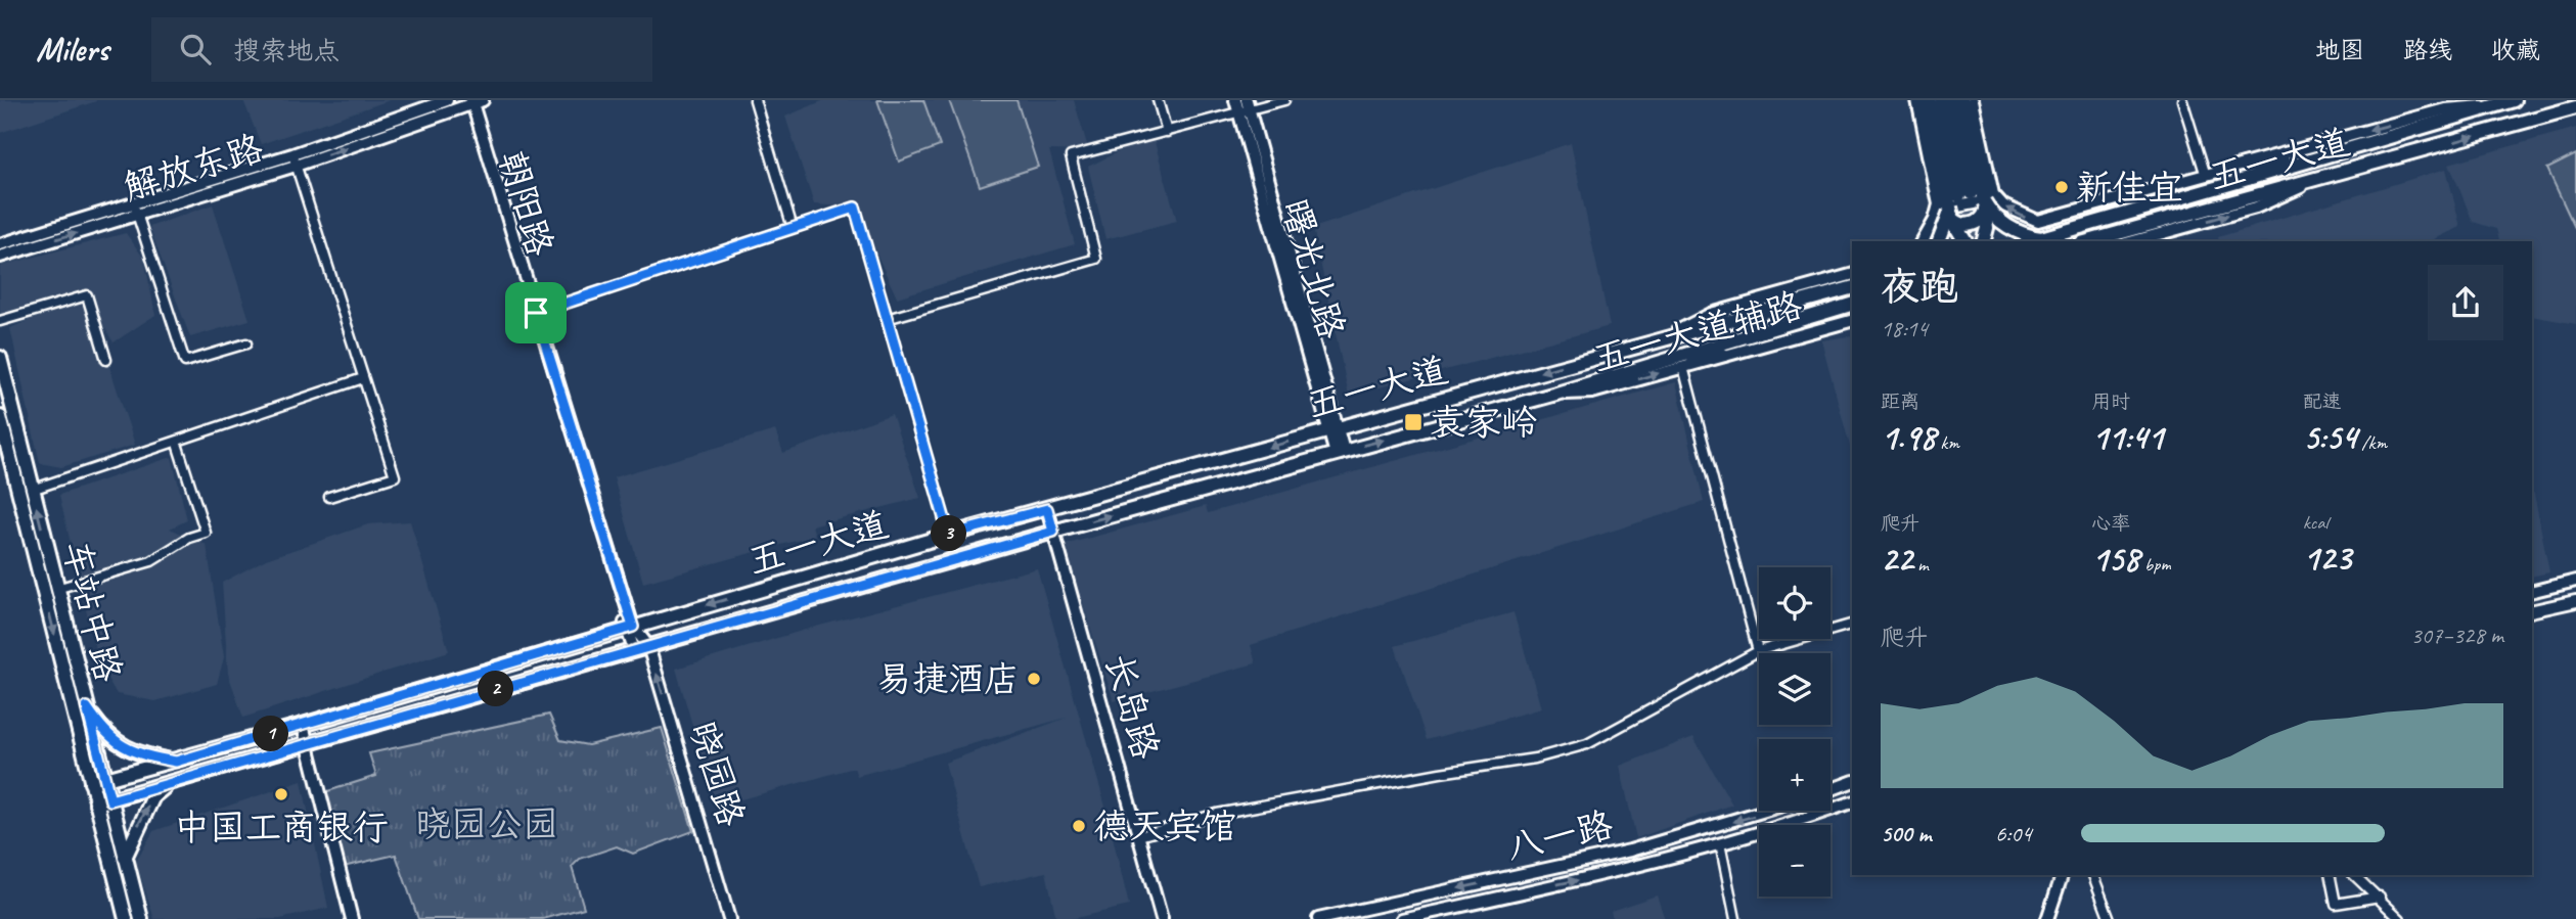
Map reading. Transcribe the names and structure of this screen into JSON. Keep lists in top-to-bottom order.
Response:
{
  "streets": {
    "main road": ["五一大道", "车站中路"],
    "street": [
      "解放东路",
      "朝阳路",
      "曙光北路",
      "五一大道辅路",
      "长岛路",
      "晓园路",
      "八一路"
    ]
  },
  "crossings": [
    ["五一大道", "朝阳路"],
    ["五一大道", "曙光北路"],
    ["五一大道", "五一大道辅路"],
    ["五一大道", "车站中路"],
    ["五一大道", "长岛路"],
    ["五一大道", "晓园路"],
    ["解放东路", "朝阳路"],
    ["朝阳路", "晓园路"]
  ],
  "one_way": ["晓园路"],
  "parks": ["晓园公园"],
  "places": {
    "other": [
      "新佳宜",
      "易捷酒店",
      "中国工商银行",
      "德天宾馆"
    ],
    "transit": ["袁家岭"]
  },
  "page": {
    "header": "Milers",
    "search": "搜索地点",
    "nav": ["地图", "路线", "收藏"],
    "heading": ["夜跑", "18:14"],
    "stats": [
      ["距离", "1.98 km"],
      ["用时", "11:41"],
      ["配速", "5:54 /km"],
      ["爬升", "22 m"],
      ["心率", "158 bpm"],
      ["kcal", "123"]
    ],
    "pins": ["3", "2", "1"],
    "map_buttons": ["+", "−"],
    "chart": ["爬升", "307–328 m"],
    "list": [
      {
        "name": "500 m",
        "note": "6:04"
      }
    ]
  }
}
